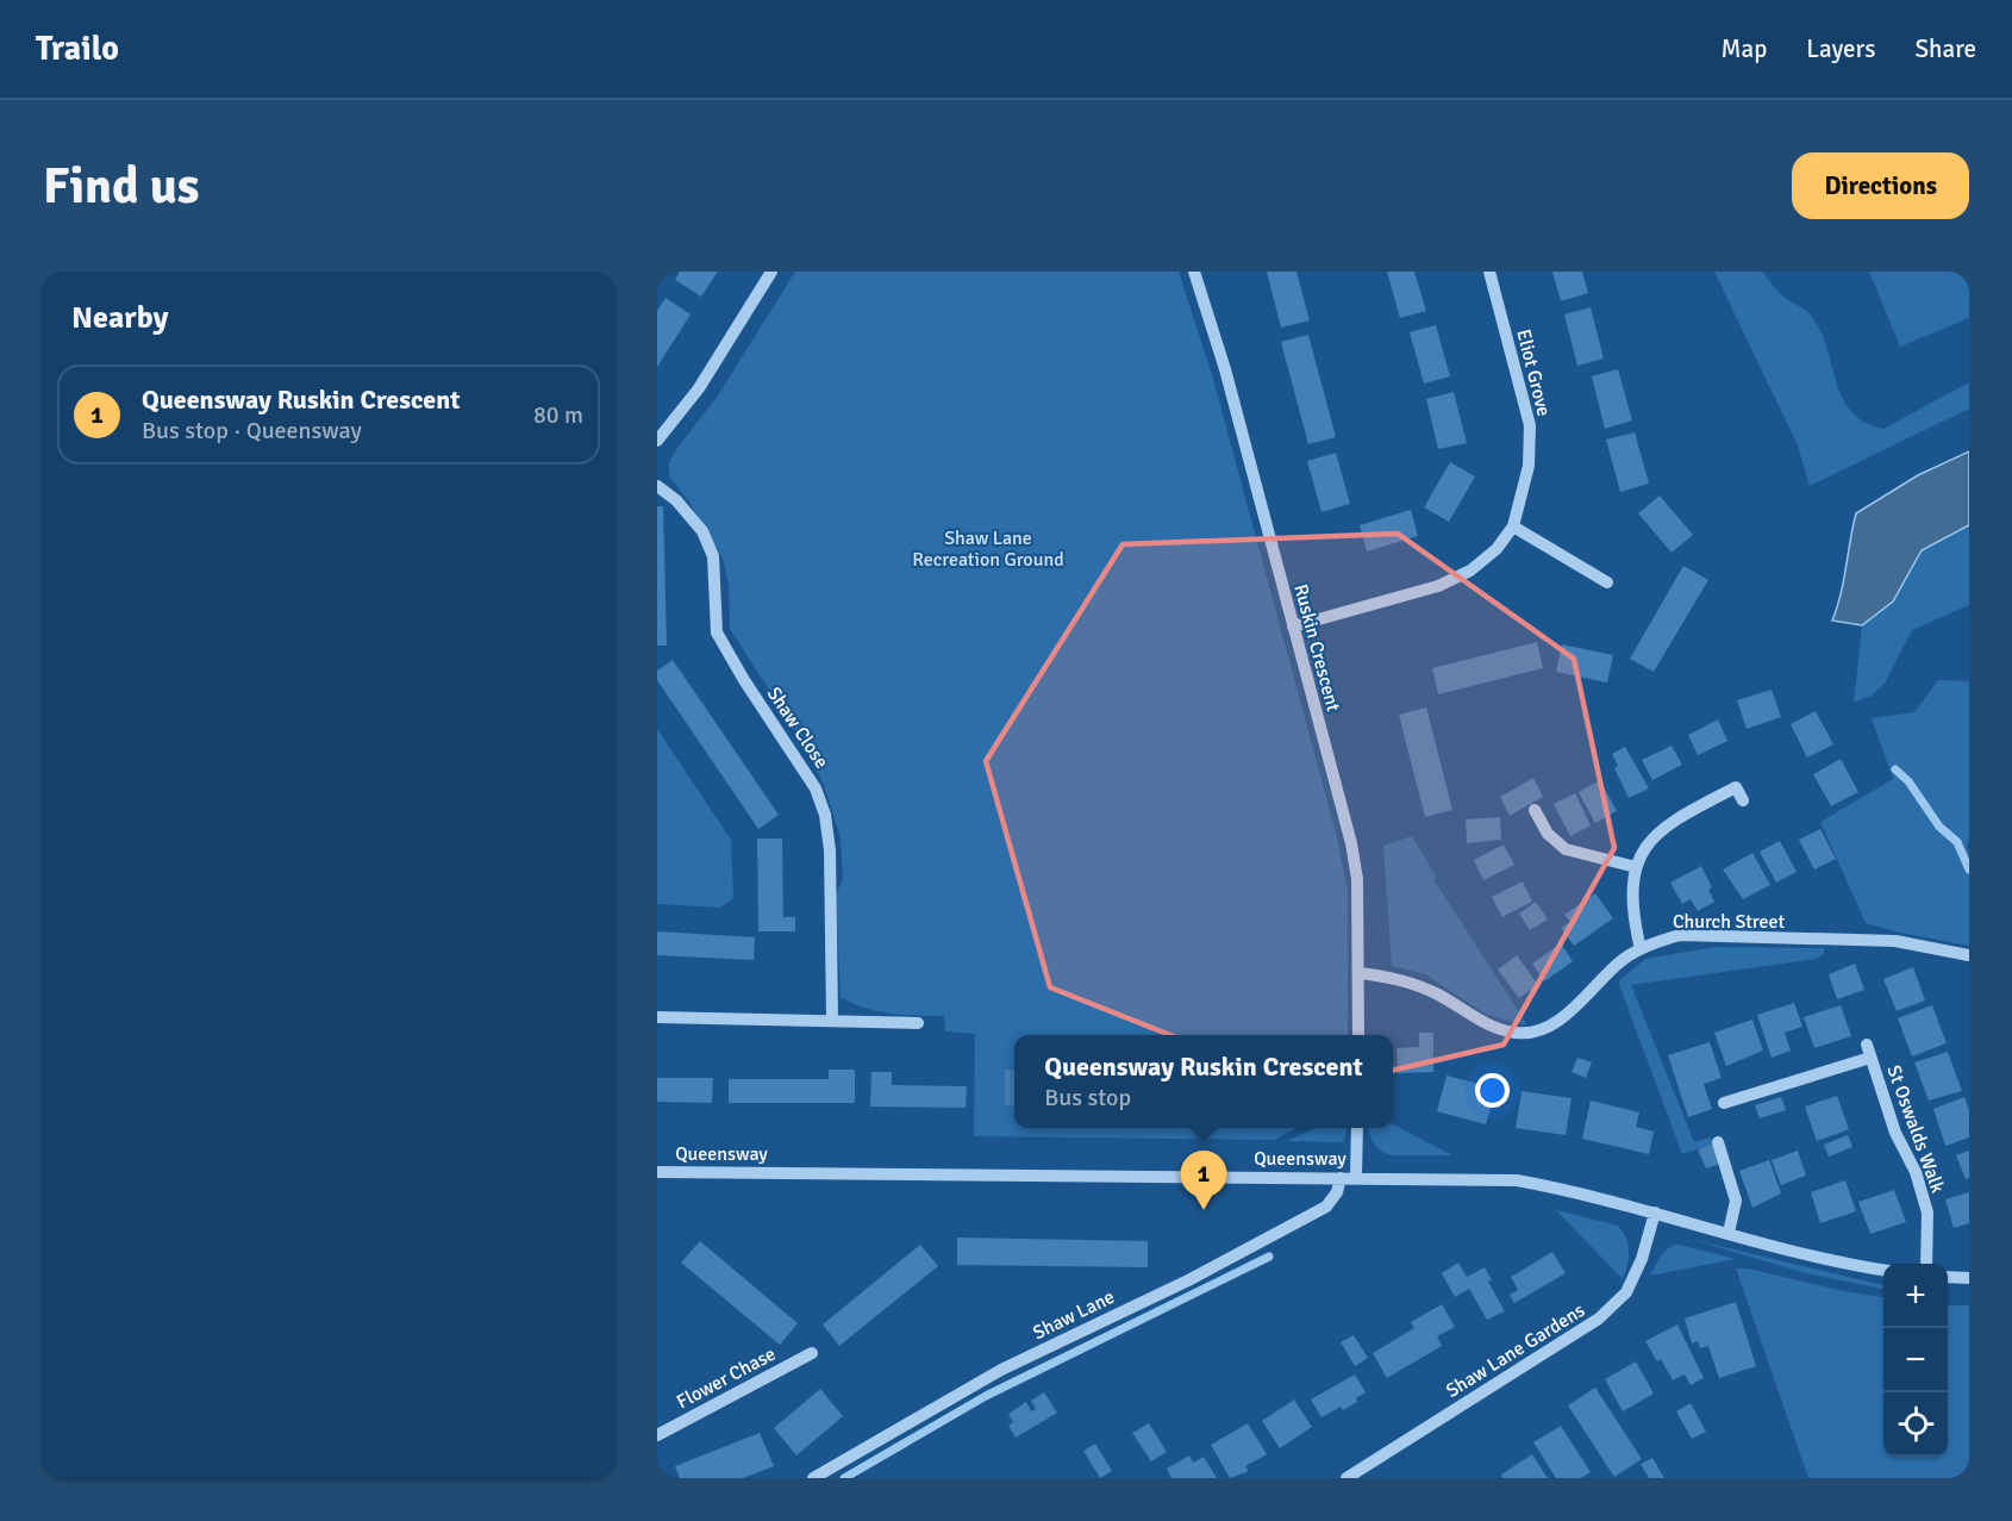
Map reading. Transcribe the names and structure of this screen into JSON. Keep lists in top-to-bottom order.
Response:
{
  "streets": {
    "street": [
      "Eliot Grove",
      "Ruskin Crescent",
      "Shaw Close",
      "Church Street",
      "St Oswalds Walk",
      "Queensway",
      "Shaw Lane",
      "Shaw Lane Gardens",
      "Flower Chase"
    ]
  },
  "crossings": [
    ["Eliot Grove", "Ruskin Crescent"],
    ["Ruskin Crescent", "Church Street"],
    ["Queensway", "Shaw Lane"],
    ["Queensway", "Shaw Lane Gardens"]
  ],
  "parks": ["Shaw Lane Recreation Ground"],
  "page": {
    "header": "Trailo",
    "nav": ["Map", "Layers", "Share"],
    "buttons": "Directions",
    "title": "Find us",
    "heading": "Nearby",
    "list": [
      {
        "mark": "1",
        "name": "Queensway Ruskin Crescent",
        "note": "Bus stop · Queensway",
        "value": "80 m"
      }
    ],
    "popup": ["Queensway Ruskin Crescent", "Bus stop"],
    "pins": "1",
    "map_buttons": ["+", "−"]
  }
}
